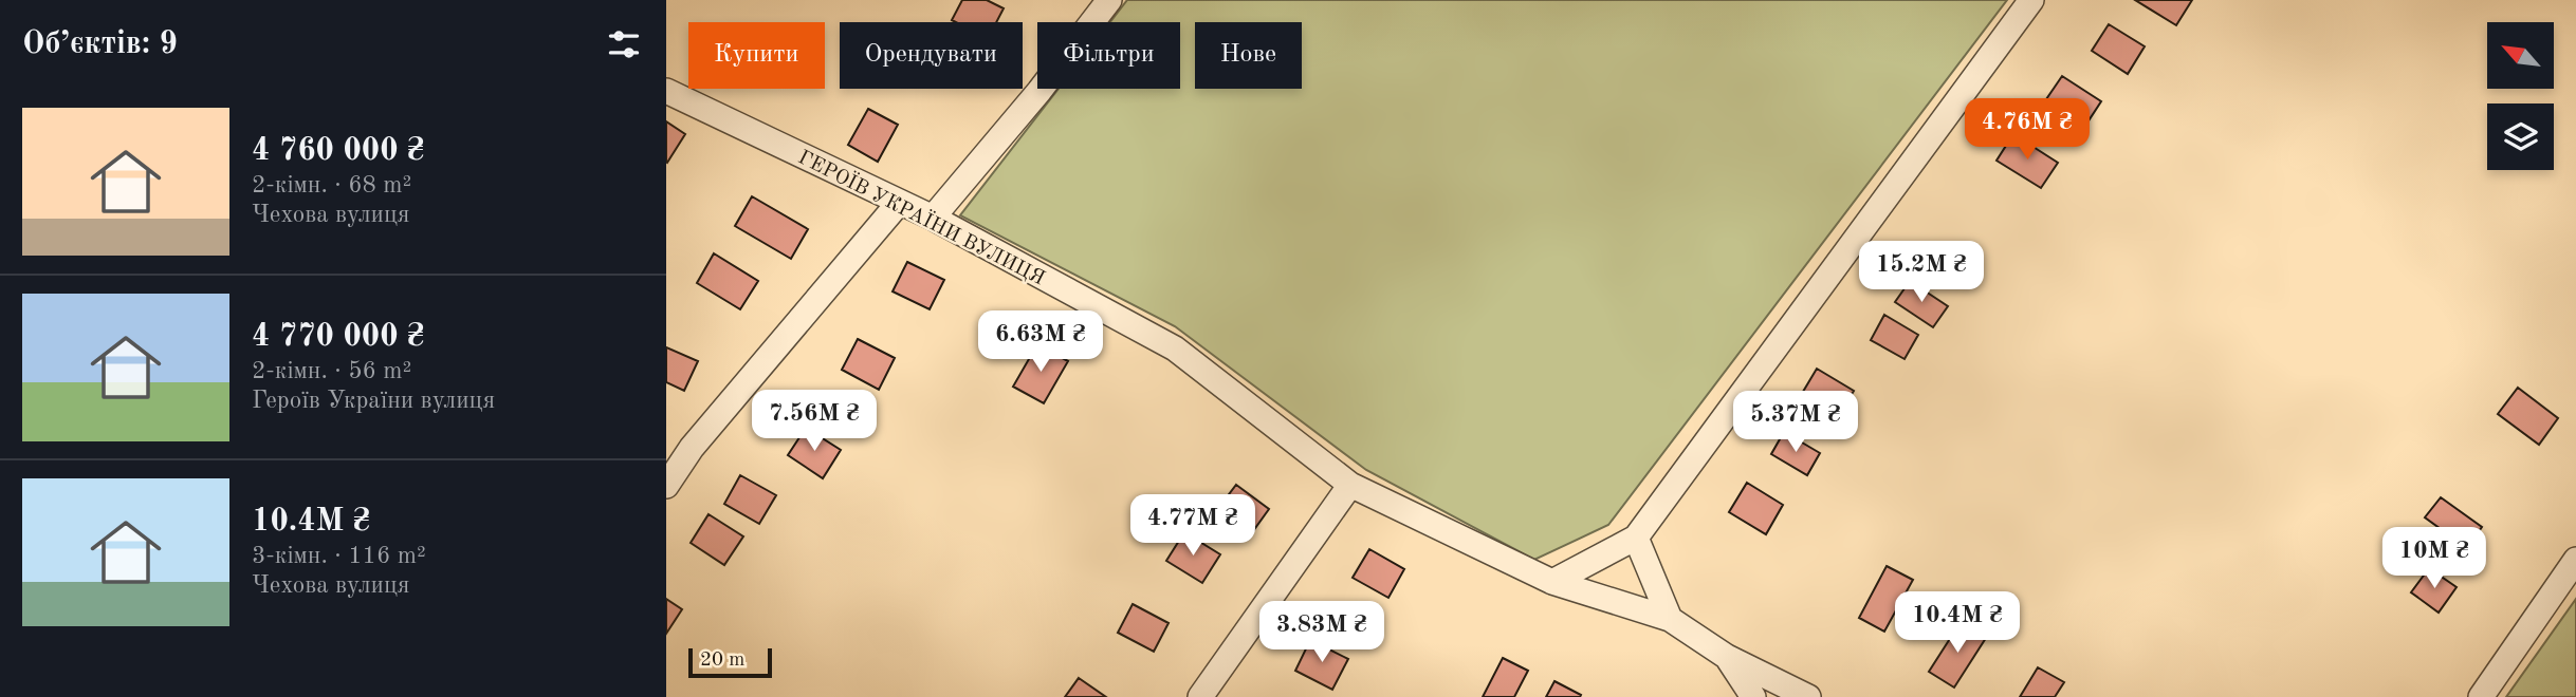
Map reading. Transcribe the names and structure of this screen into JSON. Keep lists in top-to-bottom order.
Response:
{
  "streets": {
    "street": ["ГЕРОЇВ УКРАЇНИ ВУЛИЦЯ"]
  },
  "scale_bar": "20 m",
  "north": "top left",
  "page": {
    "heading": "Об’єктів: 9",
    "chip": [
      "Купити",
      "Орендувати",
      "Фільтри",
      "Нове"
    ],
    "list": [
      {
        "name": "4 760 000 ₴",
        "note": "2-кімн. · 68 m² · Чехова вулиця"
      },
      {
        "name": "4 770 000 ₴",
        "note": "2-кімн. · 56 m² · Героїв України вулиця"
      },
      {
        "name": "10.4M ₴",
        "note": "3-кімн. · 116 m² · Чехова вулиця"
      }
    ],
    "price": [
      "4.76M ₴",
      "15.2M ₴",
      "6.63M ₴",
      "7.56M ₴",
      "5.37M ₴",
      "4.77M ₴",
      "10M ₴",
      "10.4M ₴",
      "3.83M ₴"
    ],
    "scale": "20 m"
  }
}
